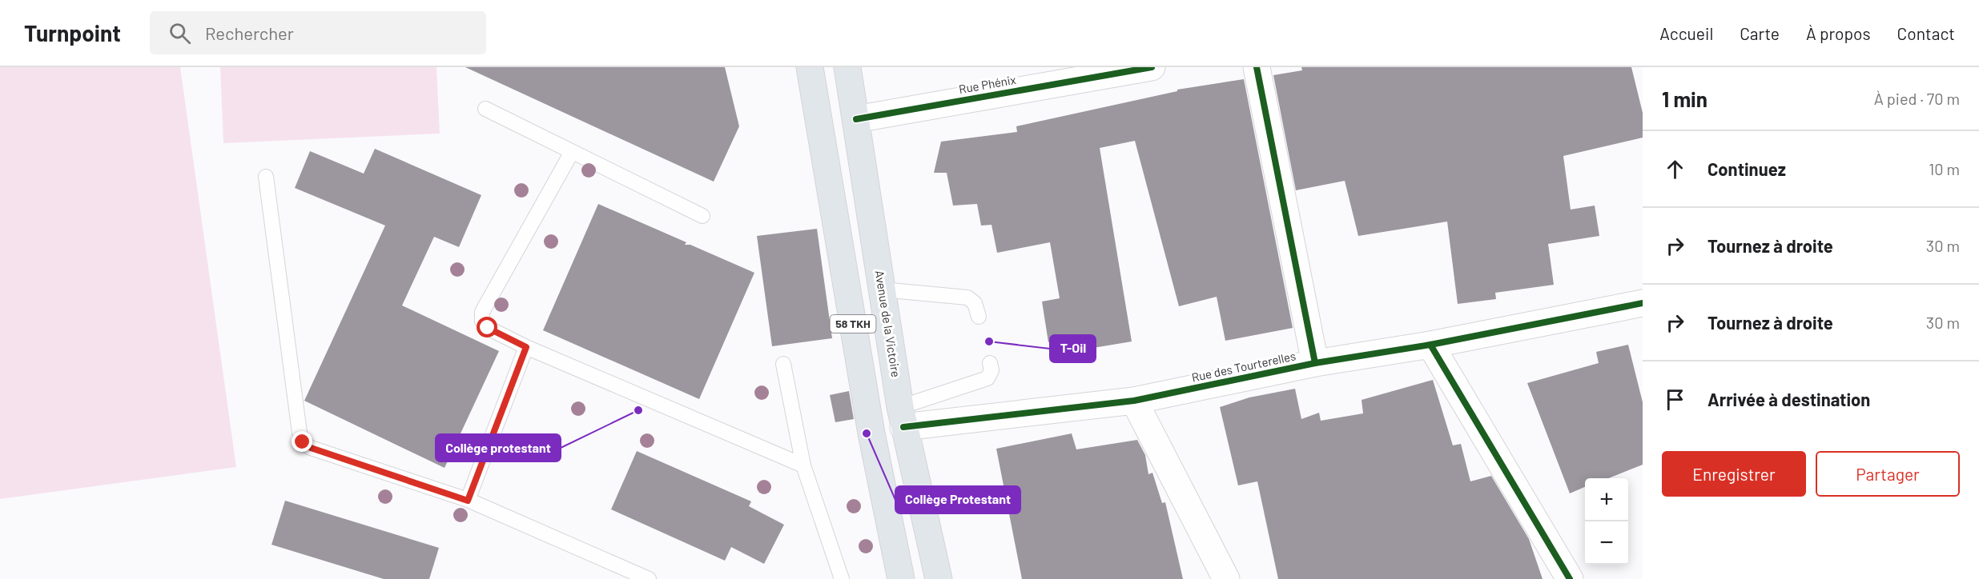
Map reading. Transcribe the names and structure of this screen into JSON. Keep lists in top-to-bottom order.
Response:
{
  "streets": {
    "highway": ["58 TKH", "Avenue de la Victoire"],
    "street": ["Rue Phénix", "Rue des Tourterelles"]
  },
  "crossings": [
    ["Rue Phénix", "Avenue de la Victoire"],
    ["Avenue de la Victoire", "Rue des Tourterelles"]
  ],
  "places": ["T-Oil", "Collège protestant", "Collège Protestant"],
  "page": {
    "header": "Turnpoint",
    "search": "Rechercher",
    "nav": [
      "Accueil",
      "Carte",
      "À propos",
      "Contact"
    ],
    "heading": ["1 min", "À pied · 70 m"],
    "list": [
      ["Continuez", "10 m"],
      ["Tournez à droite", "30 m"],
      ["Tournez à droite", "30 m"],
      "Arrivée à destination"
    ],
    "buttons": ["Enregistrer", "Partager"],
    "map_buttons": ["+", "−"]
  }
}
